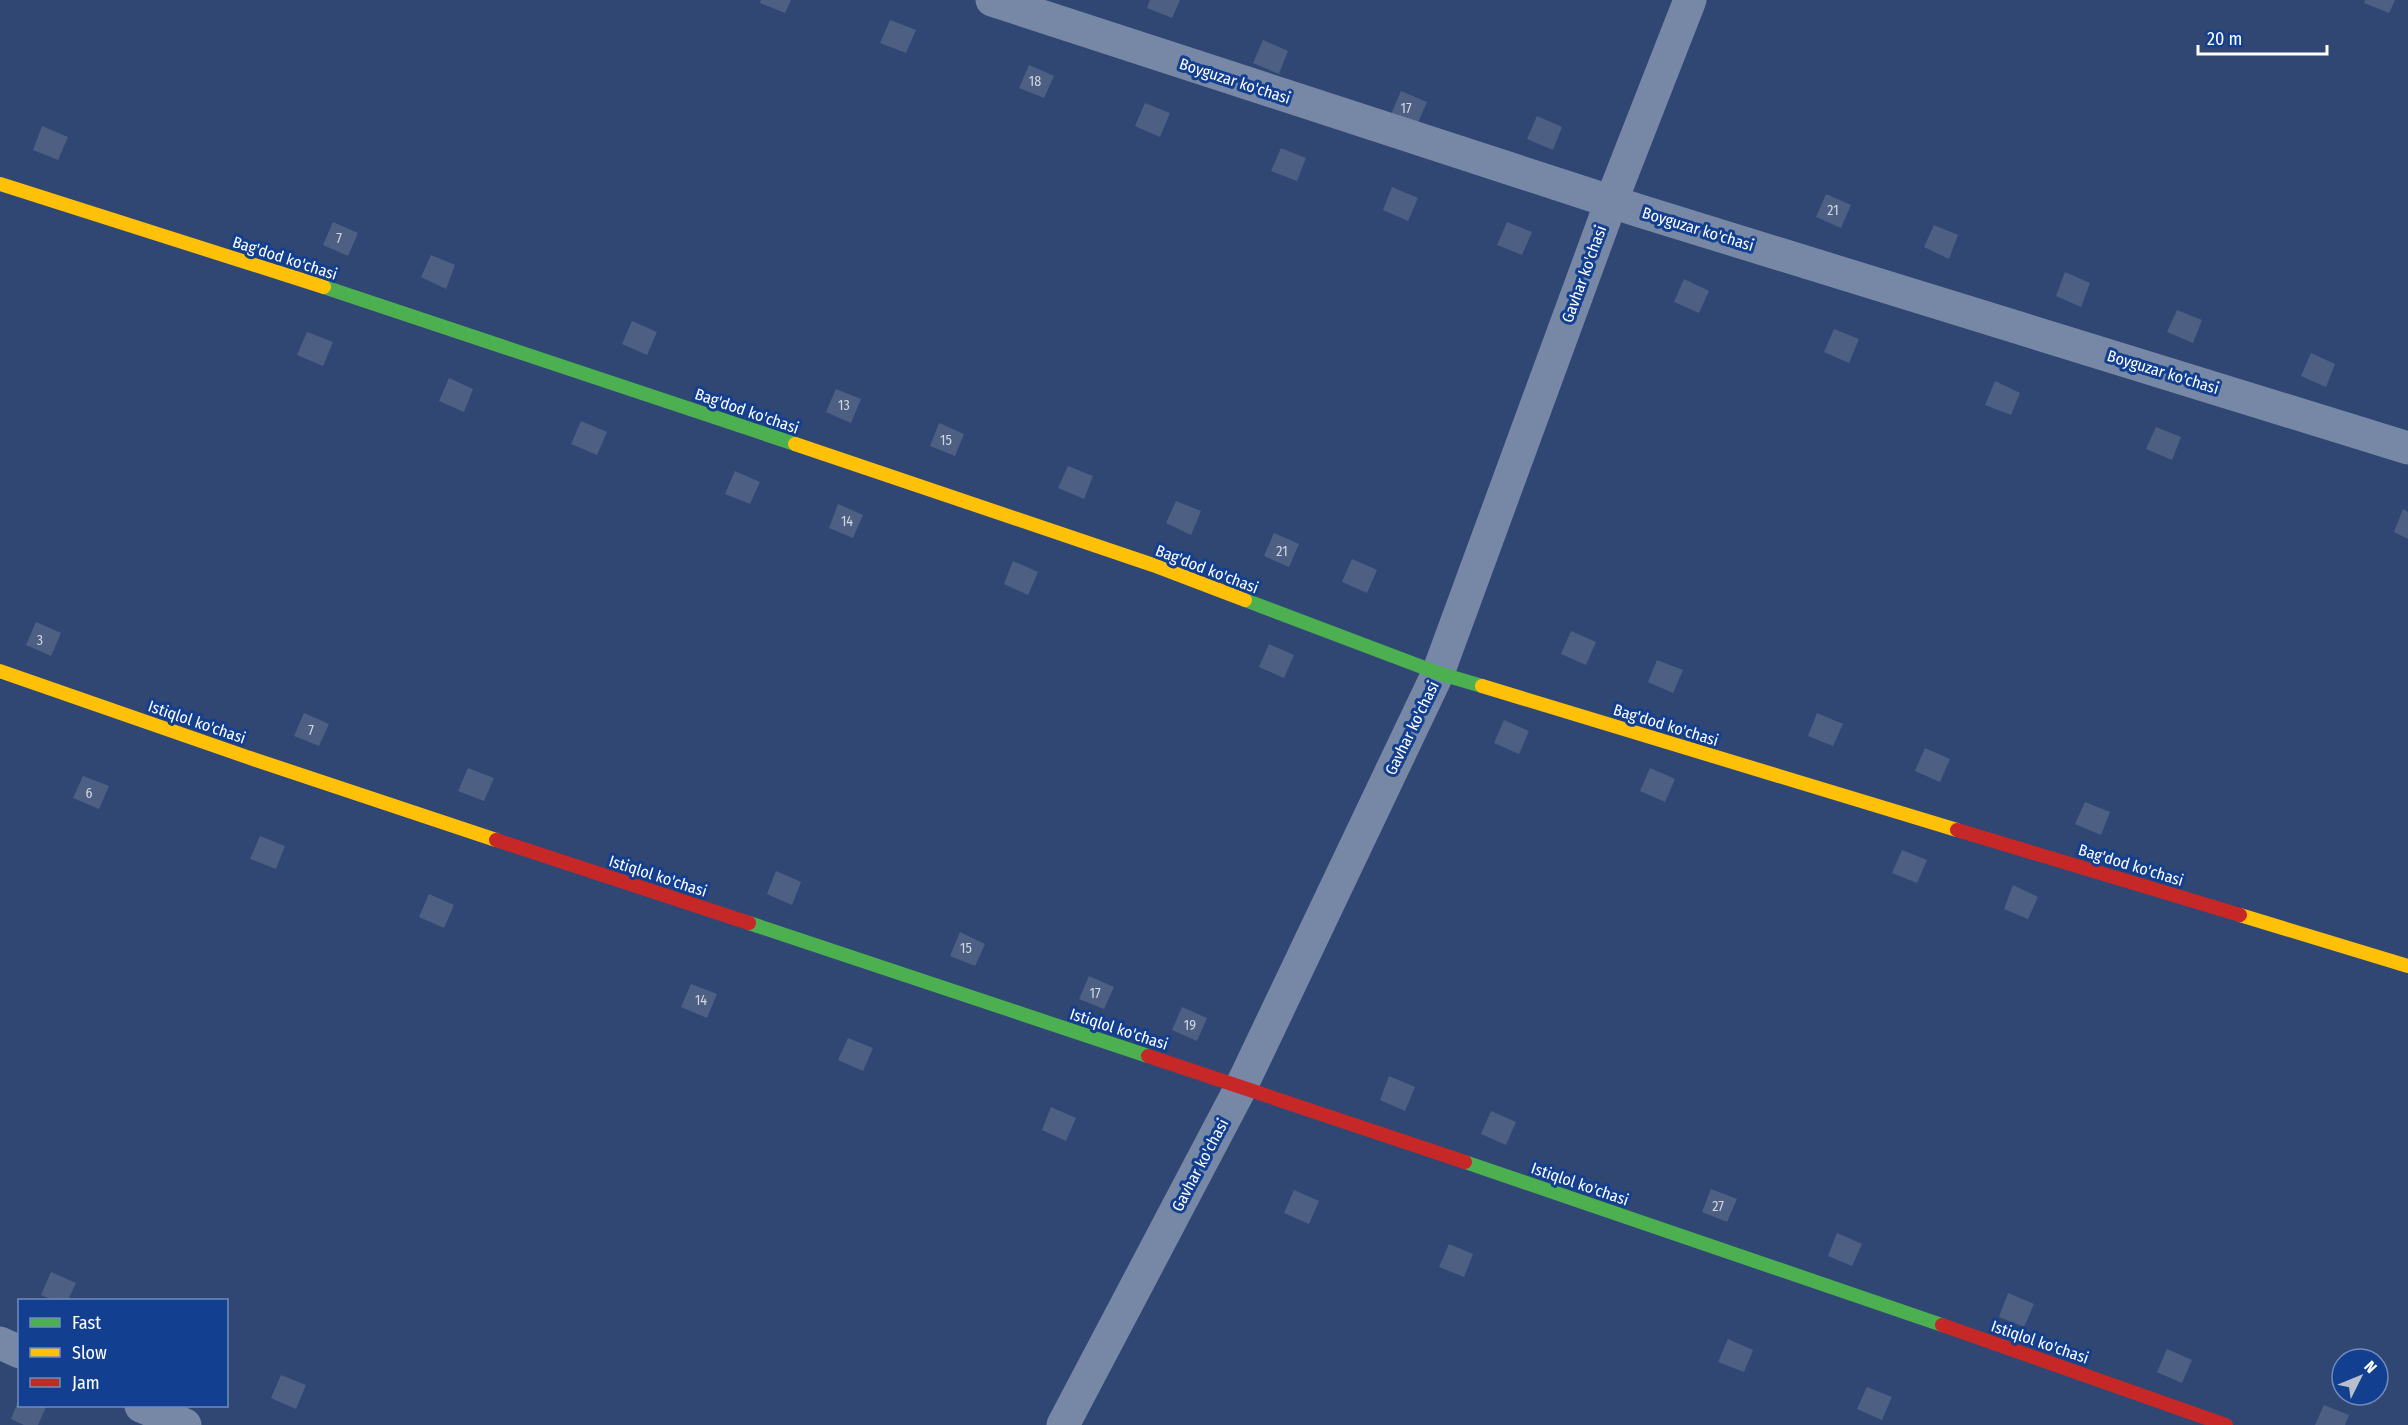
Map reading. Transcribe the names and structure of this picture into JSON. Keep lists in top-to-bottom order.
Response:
{
  "streets": {
    "street": [
      "Boyguzar ko'chasi",
      "Bag'dod ko'chasi",
      "Gavhar ko'chasi",
      "Istiqlol ko'chasi"
    ]
  },
  "crossings": [
    ["Boyguzar ko'chasi", "Gavhar ko'chasi"],
    ["Bag'dod ko'chasi", "Gavhar ko'chasi"],
    ["Gavhar ko'chasi", "Istiqlol ko'chasi"]
  ],
  "house_numbers": [
    "18",
    "17",
    "21",
    "7",
    "13",
    "15",
    "14",
    "21",
    "3",
    "7",
    "6",
    "15",
    "17",
    "14",
    "19",
    "27"
  ],
  "legend": ["Fast", "Slow", "Jam"],
  "scale_bar": "20 m",
  "north": "top right"
}
